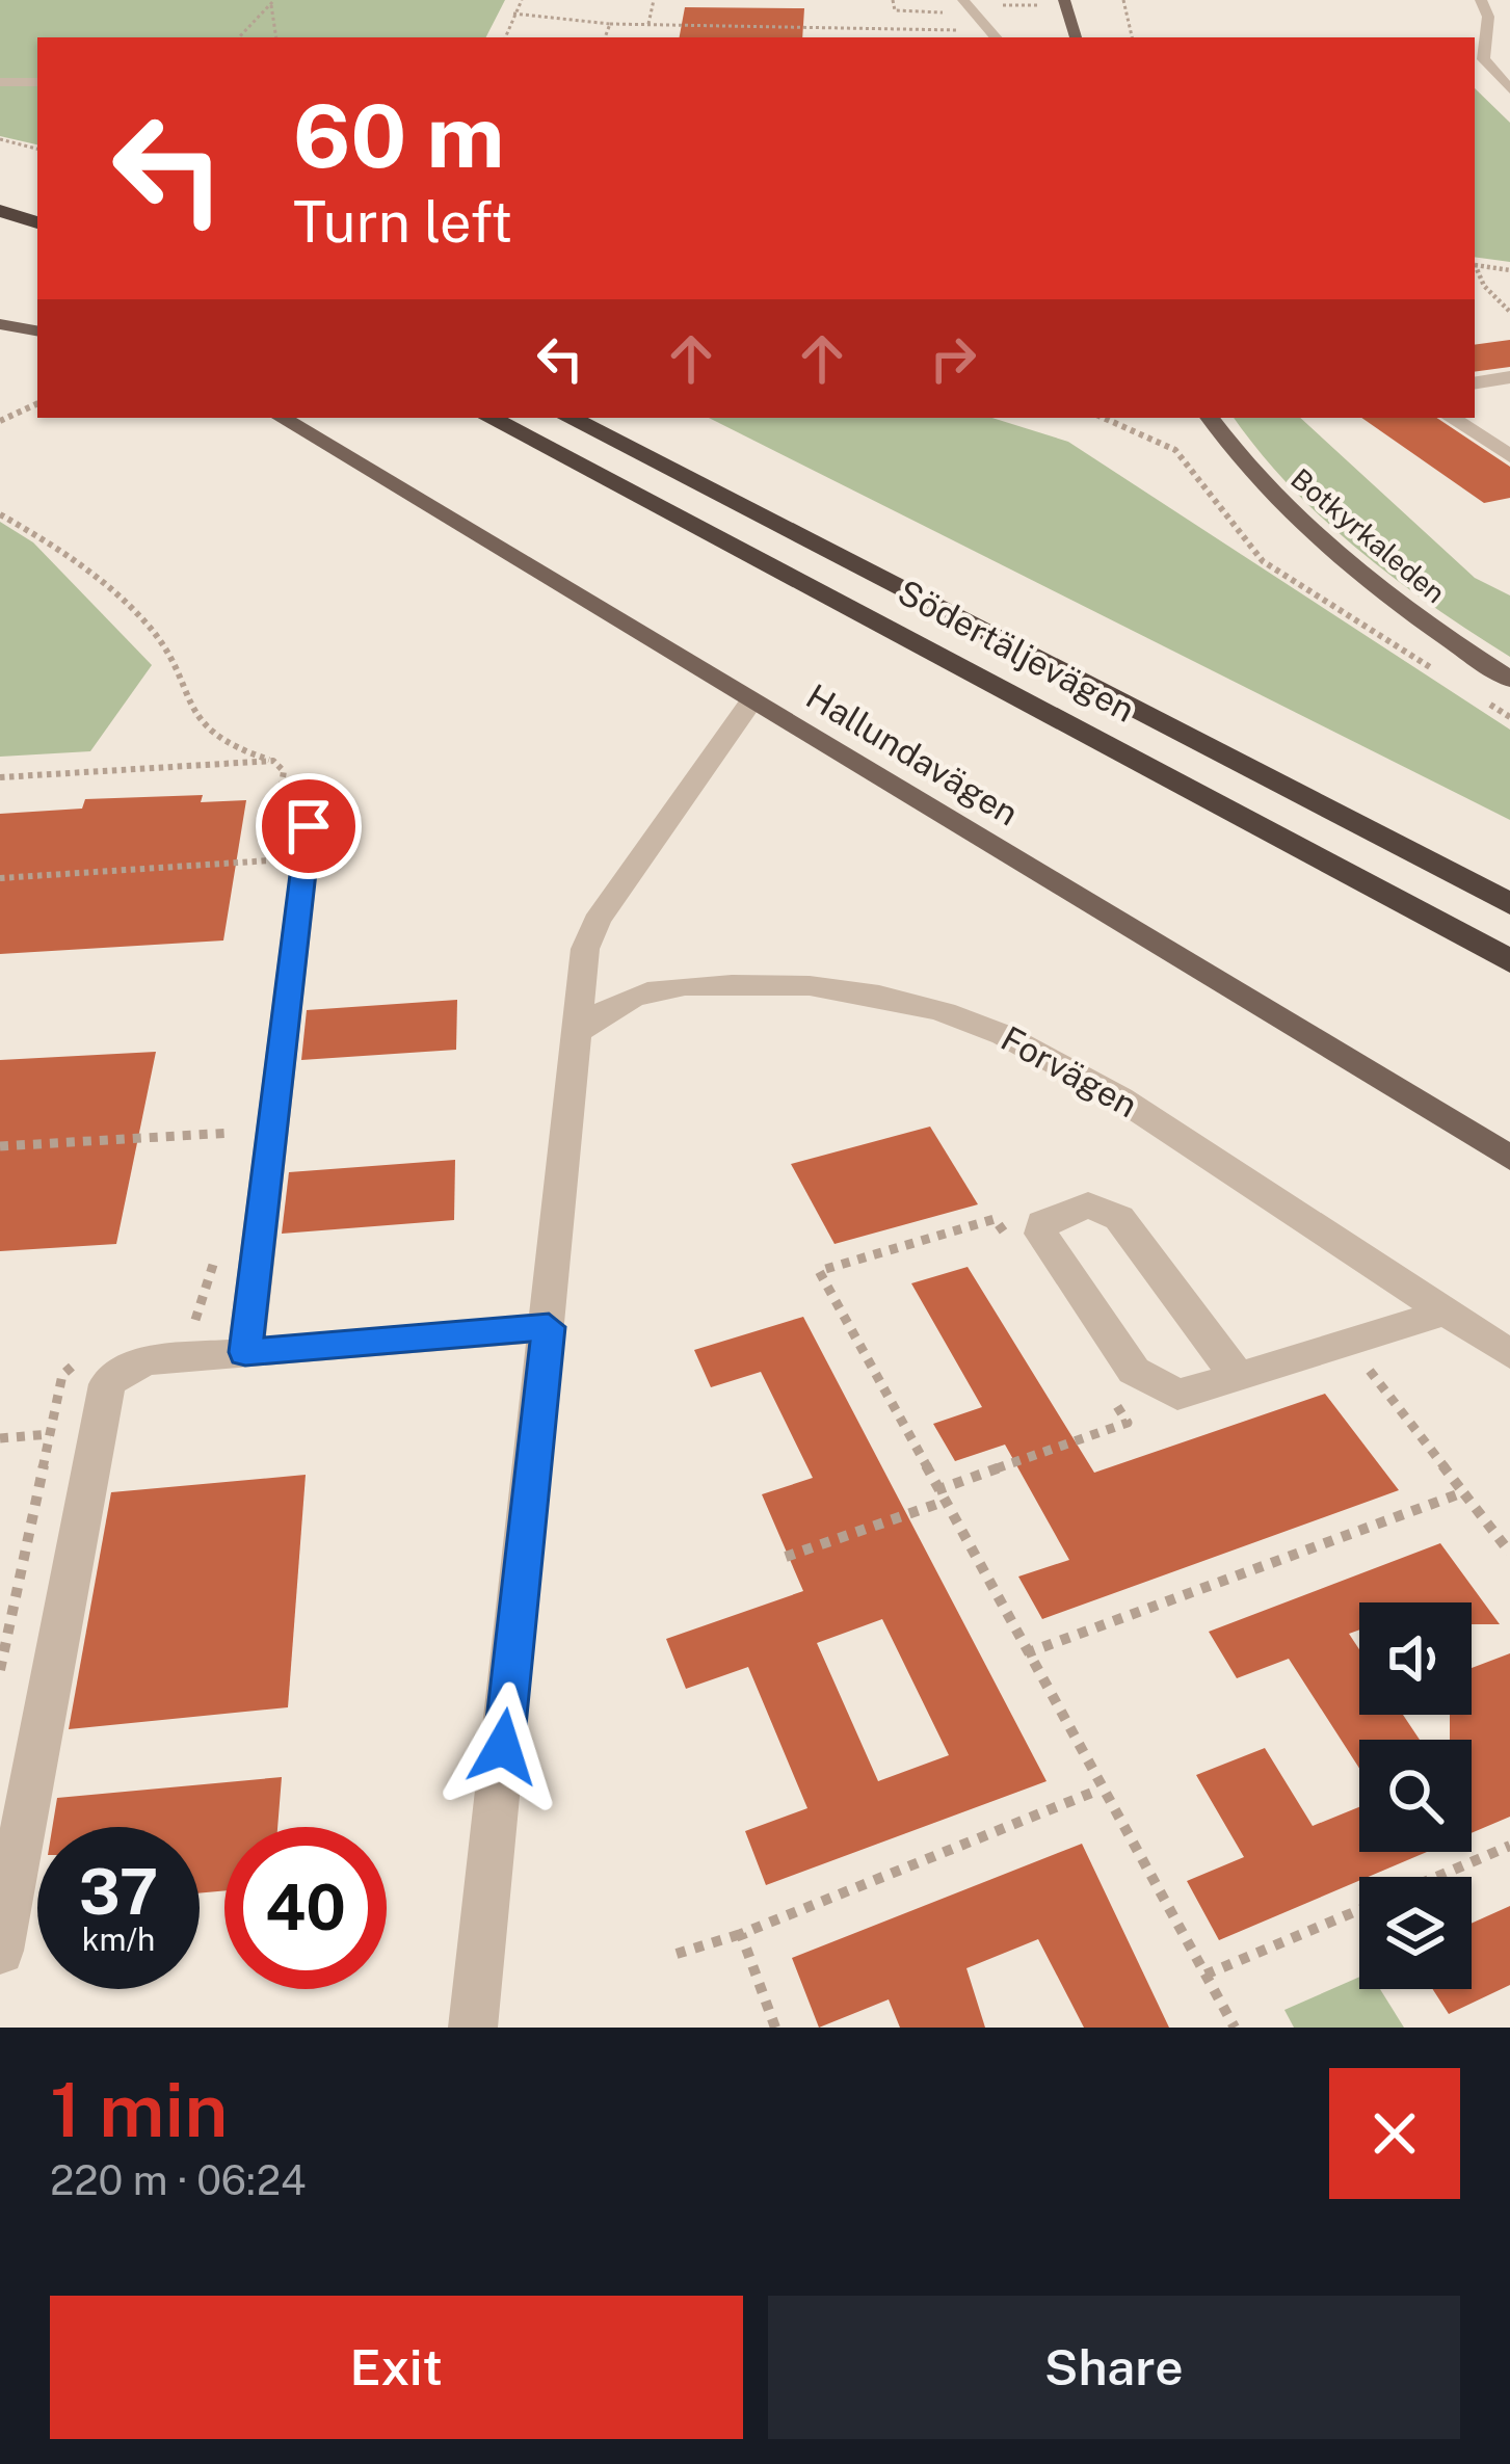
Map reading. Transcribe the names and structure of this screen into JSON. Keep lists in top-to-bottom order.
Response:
{
  "streets": {
    "highway": ["Södertäljevägen"],
    "main road": ["Botkyrkaleden", "Hallundavägen"],
    "street": ["Forvägen"]
  },
  "page": {
    "turn": ["60 m", "Turn left"],
    "speed": "37 km/h",
    "limit": "40",
    "heading": ["1 min", "220 m · 06:24"],
    "buttons": ["Exit", "Share"]
  }
}
